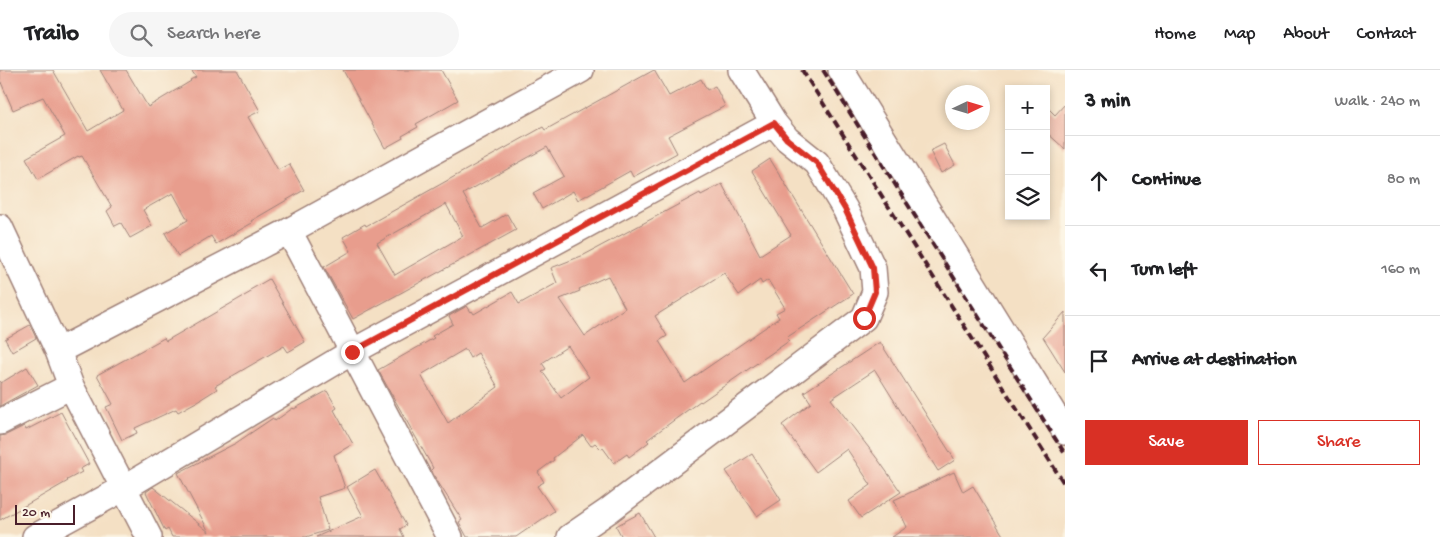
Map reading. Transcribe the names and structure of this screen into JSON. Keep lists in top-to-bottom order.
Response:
{
  "scale_bar": "20 m",
  "north": "right",
  "page": {
    "header": "Trailo",
    "search": "Search here",
    "nav": [
      "Home",
      "Map",
      "About",
      "Contact"
    ],
    "heading": ["3 min", "Walk · 240 m"],
    "map_buttons": ["+", "−"],
    "list": [
      ["Continue", "80 m"],
      ["Turn left", "160 m"],
      "Arrive at destination"
    ],
    "buttons": ["Save", "Share"],
    "scale": "20 m"
  }
}
